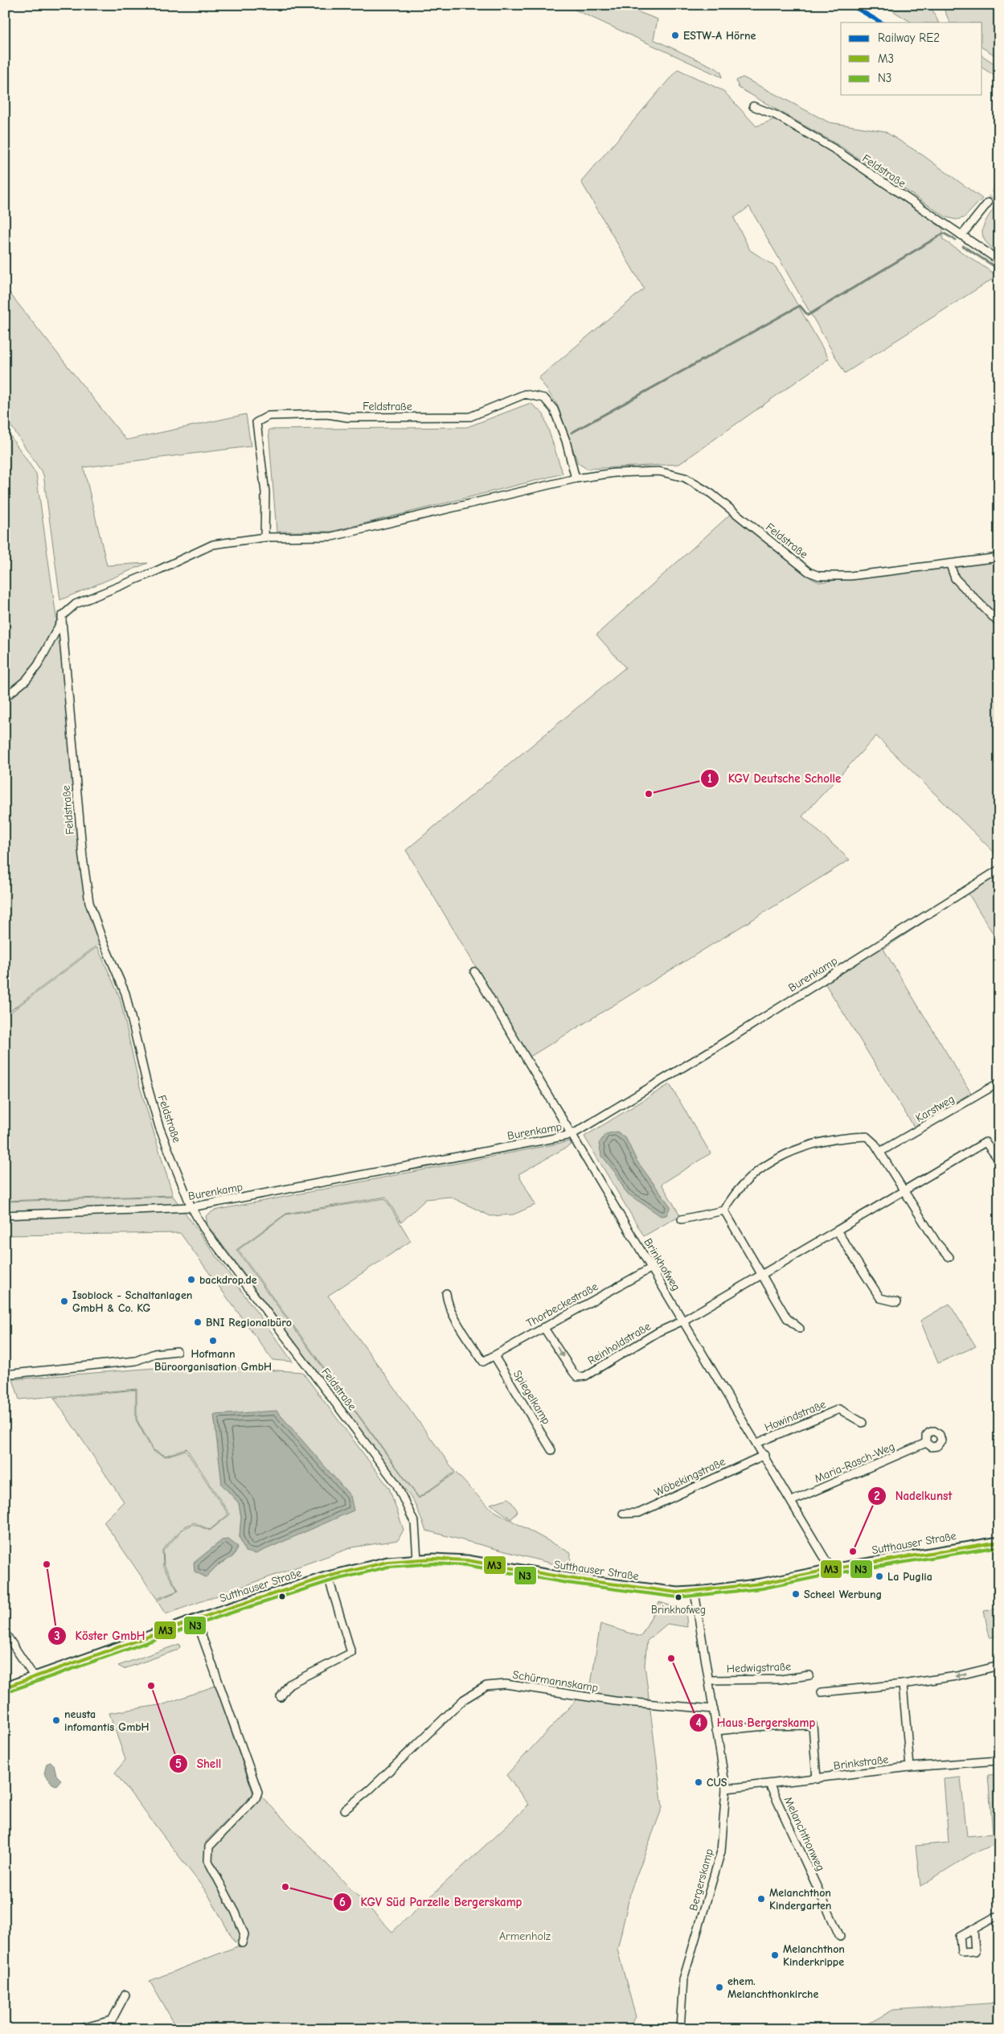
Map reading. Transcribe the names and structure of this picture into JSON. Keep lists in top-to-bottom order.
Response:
{
  "streets": {
    "street": [
      "Feldstraße",
      "Burenkamp",
      "Karstweg",
      "Brinkhofweg",
      "Thorbeckestraße",
      "Reinholdstraße",
      "Spiegelkamp",
      "Howindstraße",
      "Maria-Rasch-Weg",
      "Wöbekingstraße",
      "Sutthauser Straße",
      "Hedwigstraße",
      "Schürmannskamp",
      "Brinkstraße",
      "Melanchthonweg",
      "Bergerskamp"
    ]
  },
  "crossings": [
    ["Feldstraße", "Burenkamp"],
    ["Feldstraße", "Sutthauser Straße"],
    ["Burenkamp", "Brinkhofweg"],
    ["Brinkhofweg", "Thorbeckestraße"],
    ["Brinkhofweg", "Reinholdstraße"],
    ["Brinkhofweg", "Howindstraße"],
    ["Brinkhofweg", "Maria-Rasch-Weg"],
    ["Brinkhofweg", "Wöbekingstraße"],
    ["Brinkhofweg", "Sutthauser Straße"],
    ["Thorbeckestraße", "Reinholdstraße"],
    ["Thorbeckestraße", "Spiegelkamp"],
    ["Sutthauser Straße", "Bergerskamp"],
    ["Hedwigstraße", "Bergerskamp"],
    ["Schürmannskamp", "Bergerskamp"],
    ["Brinkstraße", "Melanchthonweg"],
    ["Brinkstraße", "Bergerskamp"]
  ],
  "parks": ["Armenholz"],
  "places": [
    "ESTW-A Hörne",
    "KGV Deutsche Scholle",
    "backdrop.de",
    "Isoblock - Schaltanlagen GmbH & Co. KG",
    "BNI Regionalbüro",
    "Hofmann Büroorganisation GmbH",
    "Nadelkunst",
    "Köster GmbH",
    "La Puglia",
    "Scheel Werbung",
    "Brinkhofweg",
    "Haus Bergerskamp",
    "Shell",
    "neusta infomantis GmbH",
    "CUS",
    "KGV Süd Parzelle Bergerskamp",
    "Melanchthon Kindergarten",
    "Melanchthon Kinderkrippe",
    "ehem. Melanchthonkirche"
  ],
  "lines": ["rail line RE2", "transit line M3", "transit line N3"],
  "legend": ["Railway RE2", "M3", "N3"]
}
